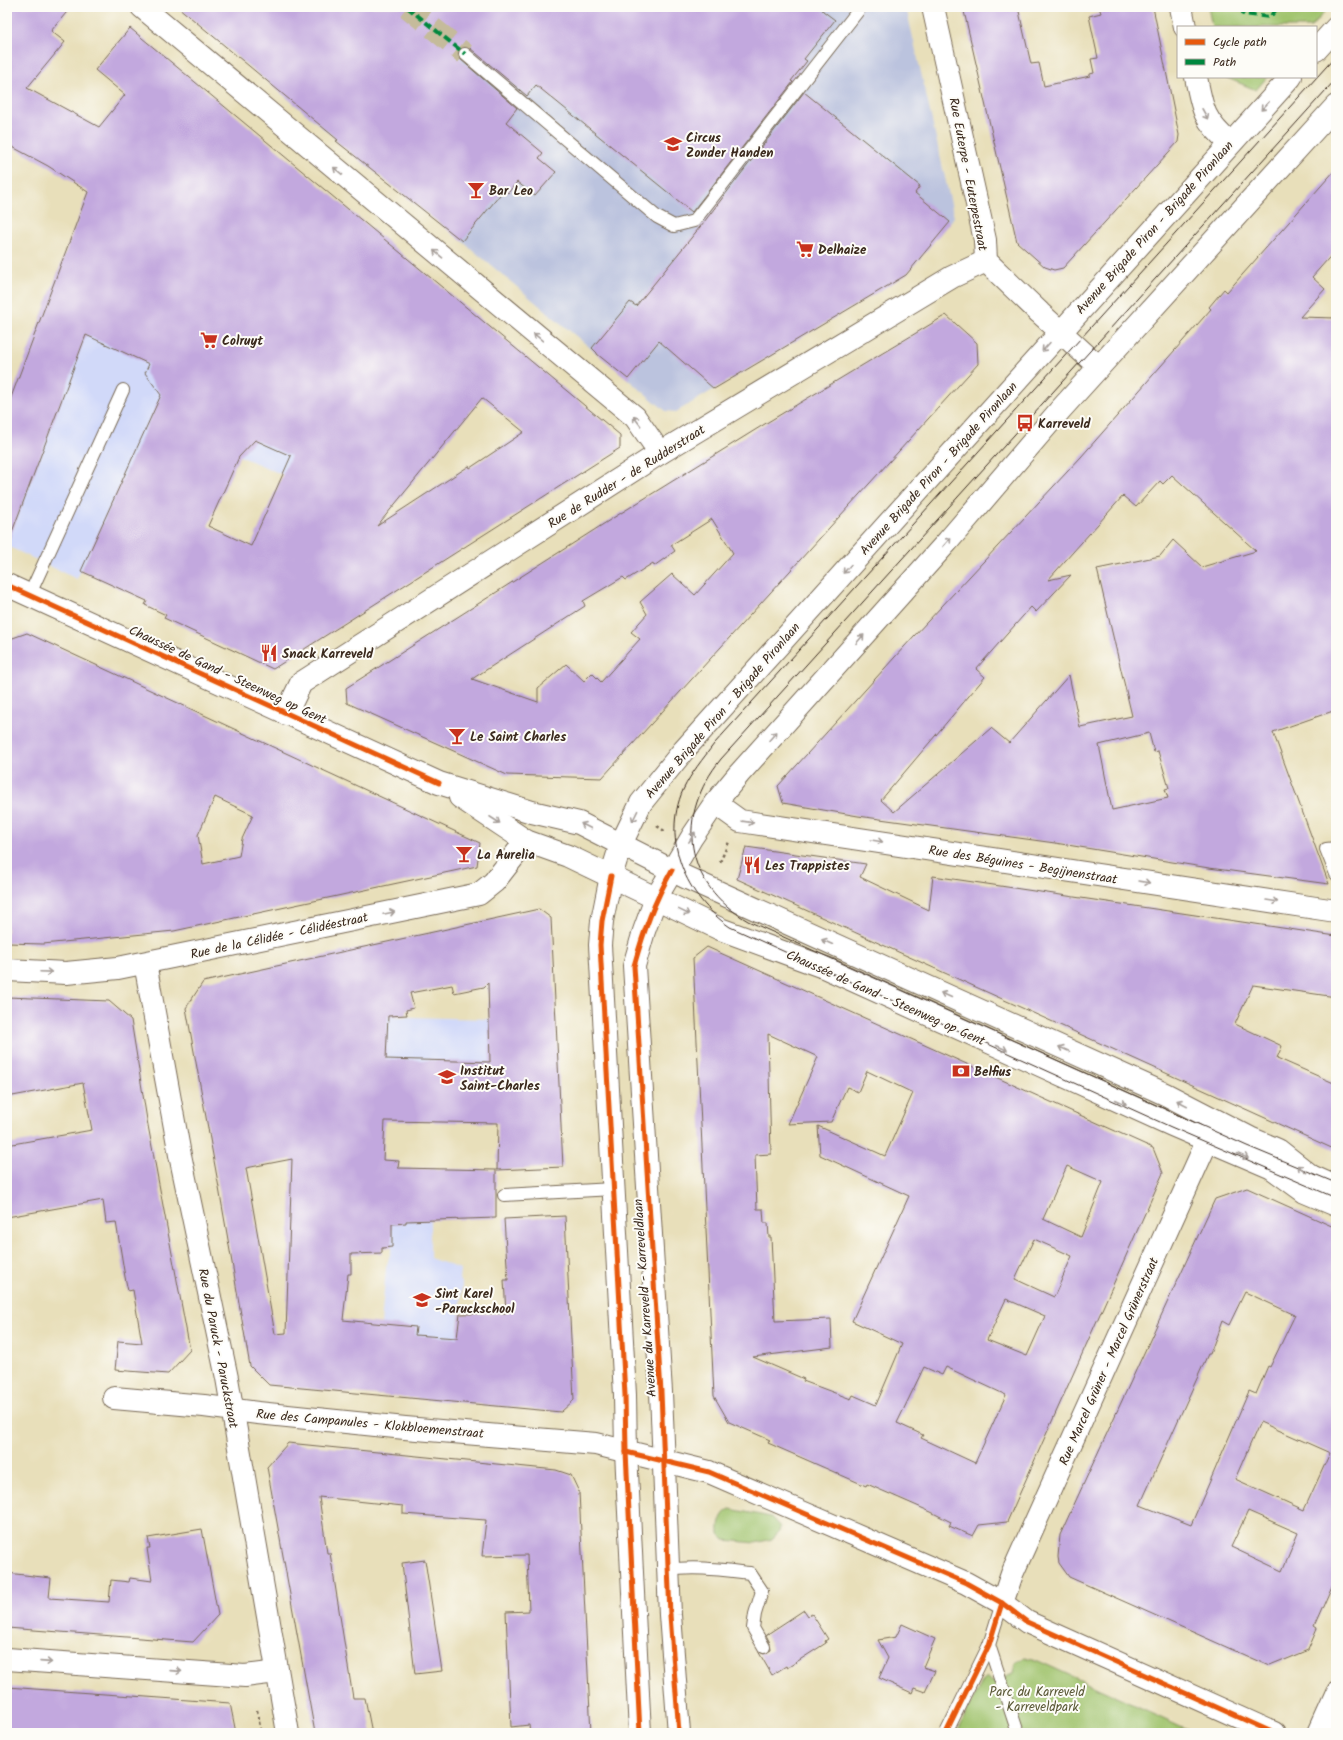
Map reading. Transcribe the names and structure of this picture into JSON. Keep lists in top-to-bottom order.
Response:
{
  "streets": {
    "street": [
      "Rue Euterpe - Euterpestraat",
      "Avenue Brigade Piron - Brigade Pironlaan",
      "Rue de Rudder - de Rudderstraat",
      "Chaussée de Gand - Steenweg op Gent",
      "Rue des Béguines - Begijnenstraat",
      "Rue de la Célidée - Célidéestraat",
      "Avenue du Karreveld - Karreveldlaan",
      "Rue du Paruck - Paruckstraat",
      "Rue Marcel Grüner - Marcel Grünerstraat",
      "Rue des Campanules - Klokbloemenstraat"
    ]
  },
  "crossings": [
    ["Rue Euterpe - Euterpestraat", "Avenue Brigade Piron - Brigade Pironlaan"],
    ["Rue Euterpe - Euterpestraat", "Rue de Rudder - de Rudderstraat"],
    ["Avenue Brigade Piron - Brigade Pironlaan", "Chaussée de Gand - Steenweg op Gent"],
    ["Avenue Brigade Piron - Brigade Pironlaan", "Avenue du Karreveld - Karreveldlaan"],
    ["Rue de Rudder - de Rudderstraat", "Chaussée de Gand - Steenweg op Gent"],
    ["Chaussée de Gand - Steenweg op Gent", "Rue de la Célidée - Célidéestraat"],
    ["Chaussée de Gand - Steenweg op Gent", "Avenue du Karreveld - Karreveldlaan"],
    ["Chaussée de Gand - Steenweg op Gent", "Rue Marcel Grüner - Marcel Grünerstraat"],
    ["Rue de la Célidée - Célidéestraat", "Rue du Paruck - Paruckstraat"],
    ["Avenue du Karreveld - Karreveldlaan", "Rue des Campanules - Klokbloemenstraat"],
    ["Rue du Paruck - Paruckstraat", "Rue des Campanules - Klokbloemenstraat"],
    ["Rue Marcel Grüner - Marcel Grünerstraat", "Rue des Campanules - Klokbloemenstraat"]
  ],
  "one_way": ["Rue des Béguines - Begijnenstraat", "Rue de la Célidée - Célidéestraat"],
  "parks": ["Parc du Karreveld - Karreveldpark"],
  "places": {
    "school or university": ["Circus Zonder Handen", "Institut Saint-Charles", "Sint Karel -Paruckschool"],
    "bar": ["Bar Leo", "Le Saint Charles", "La Aurelia"],
    "supermarket": ["Delhaize", "Colruyt"],
    "bus stop": ["Karreveld"],
    "restaurant": ["Snack Karreveld", "Les Trappistes"],
    "bank": ["Belfius"]
  },
  "legend": ["Cycle path", "Path"]
}
